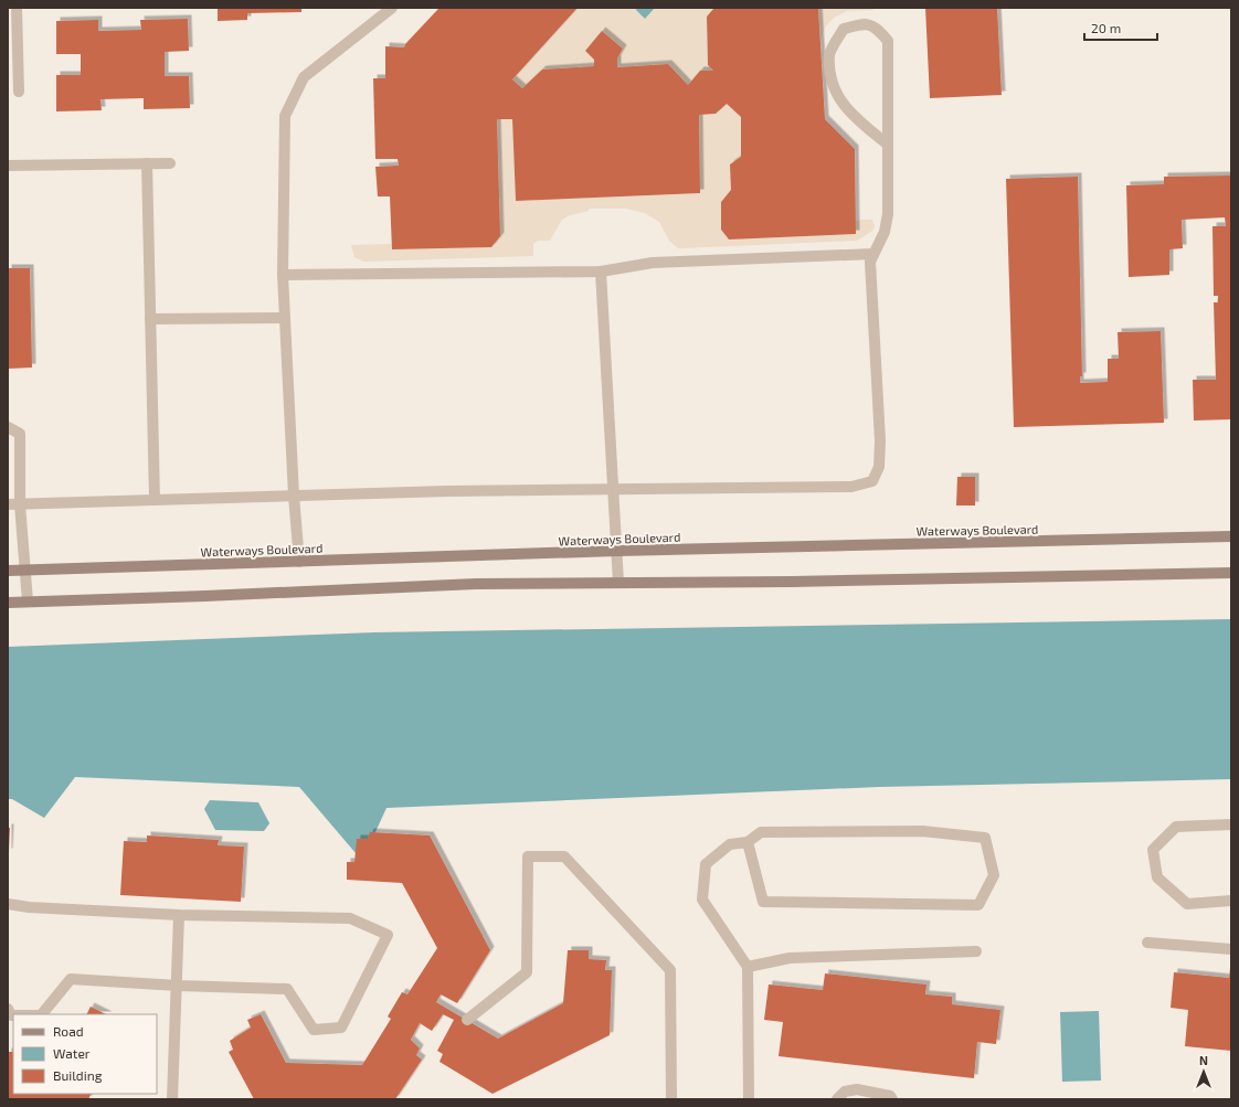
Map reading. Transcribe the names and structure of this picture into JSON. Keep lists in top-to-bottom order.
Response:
{
  "streets": {
    "street": ["Waterways Boulevard"]
  },
  "legend": ["Road", "Water", "Building"],
  "scale_bar": "20 m",
  "north": "top"
}
